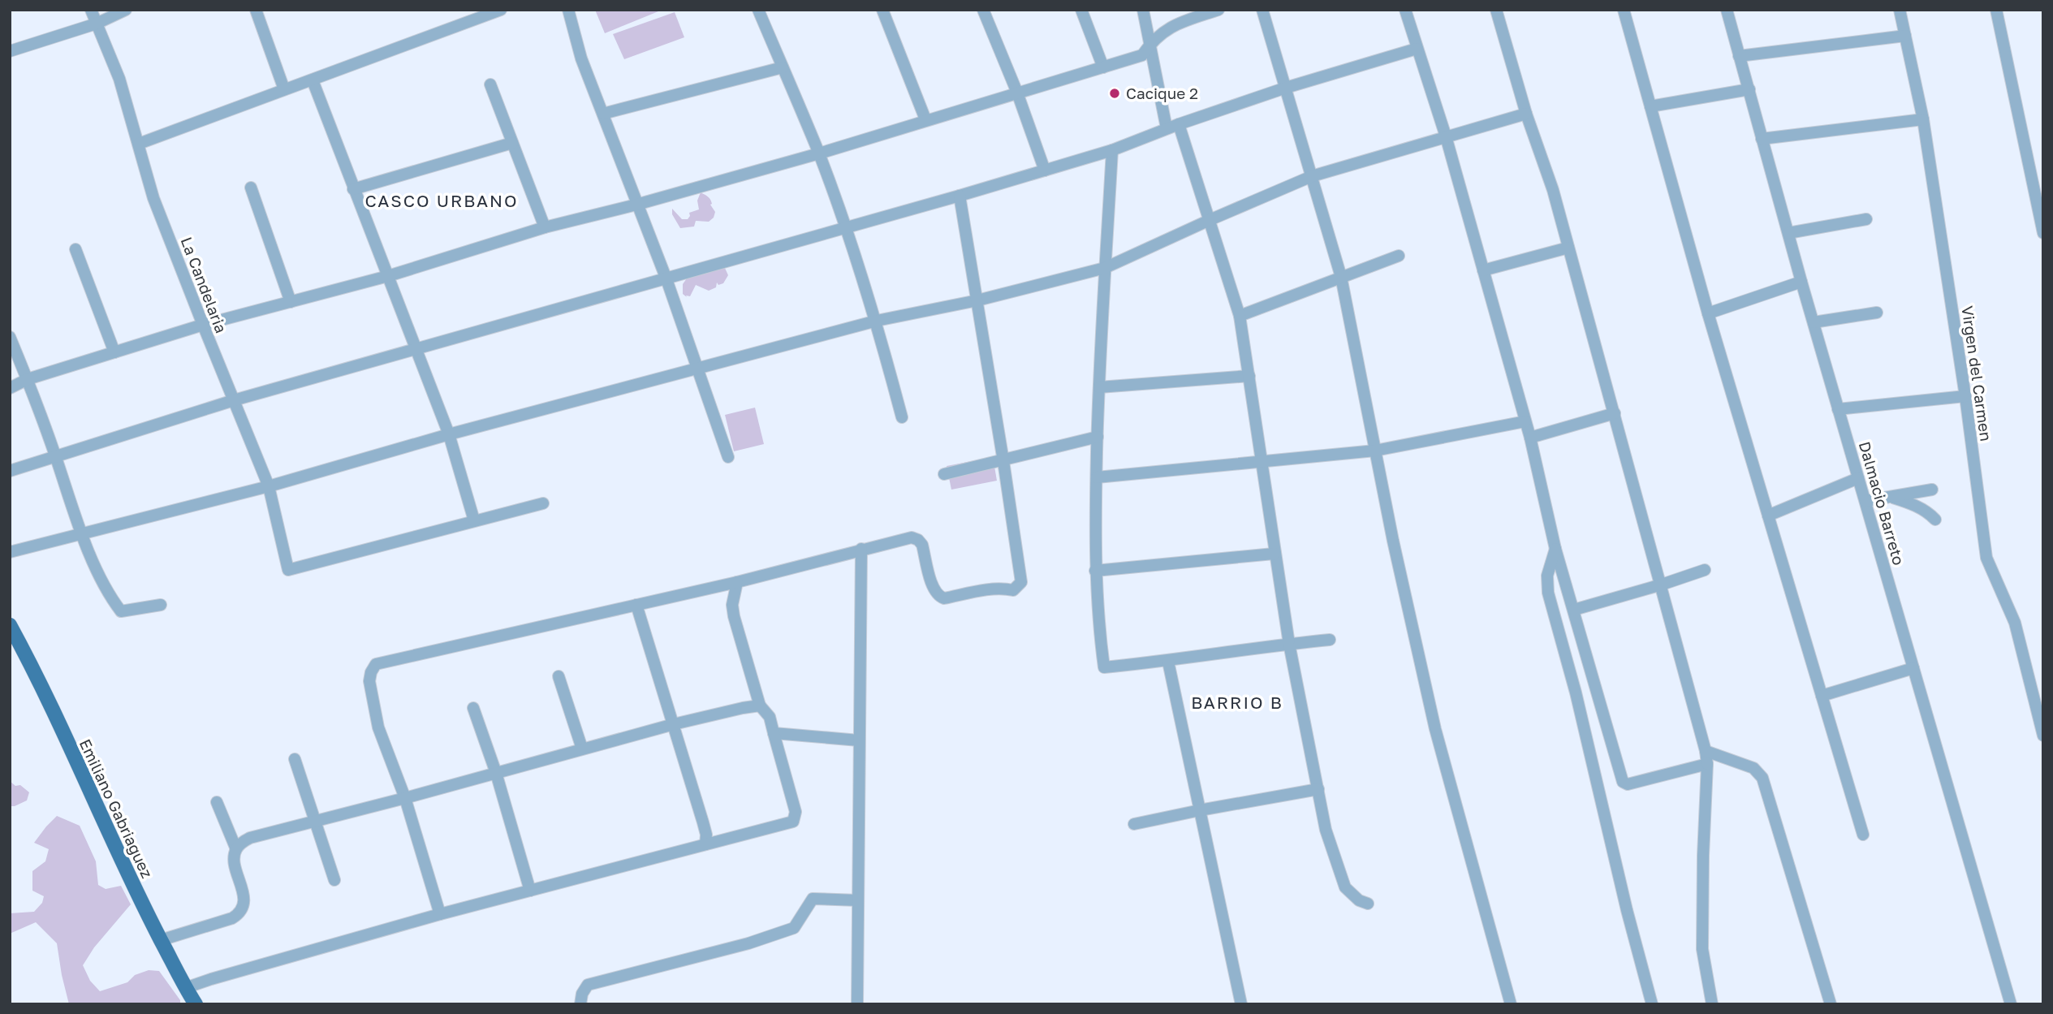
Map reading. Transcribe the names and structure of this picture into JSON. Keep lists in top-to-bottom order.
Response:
{
  "streets": {
    "main road": ["Emiliano Gabriaguez"],
    "street": ["La Candelaria", "Virgen del Carmen", "Dalmacio Barreto"]
  },
  "districts": ["CASCO URBANO", "BARRIO B"],
  "places": ["Cacique 2"]
}
